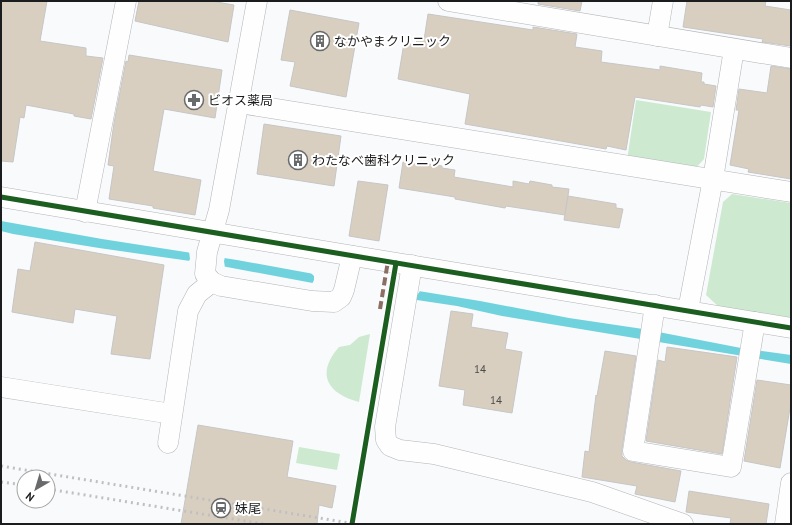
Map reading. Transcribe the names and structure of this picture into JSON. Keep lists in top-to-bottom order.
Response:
{
  "places": {
    "building": ["なかやまクリニック", "わたなべ歯科クリニック"],
    "pharmacy": ["ビオス薬局"],
    "station": ["妹尾"]
  },
  "house_numbers": ["14", "14"],
  "north": "bottom left"
}
